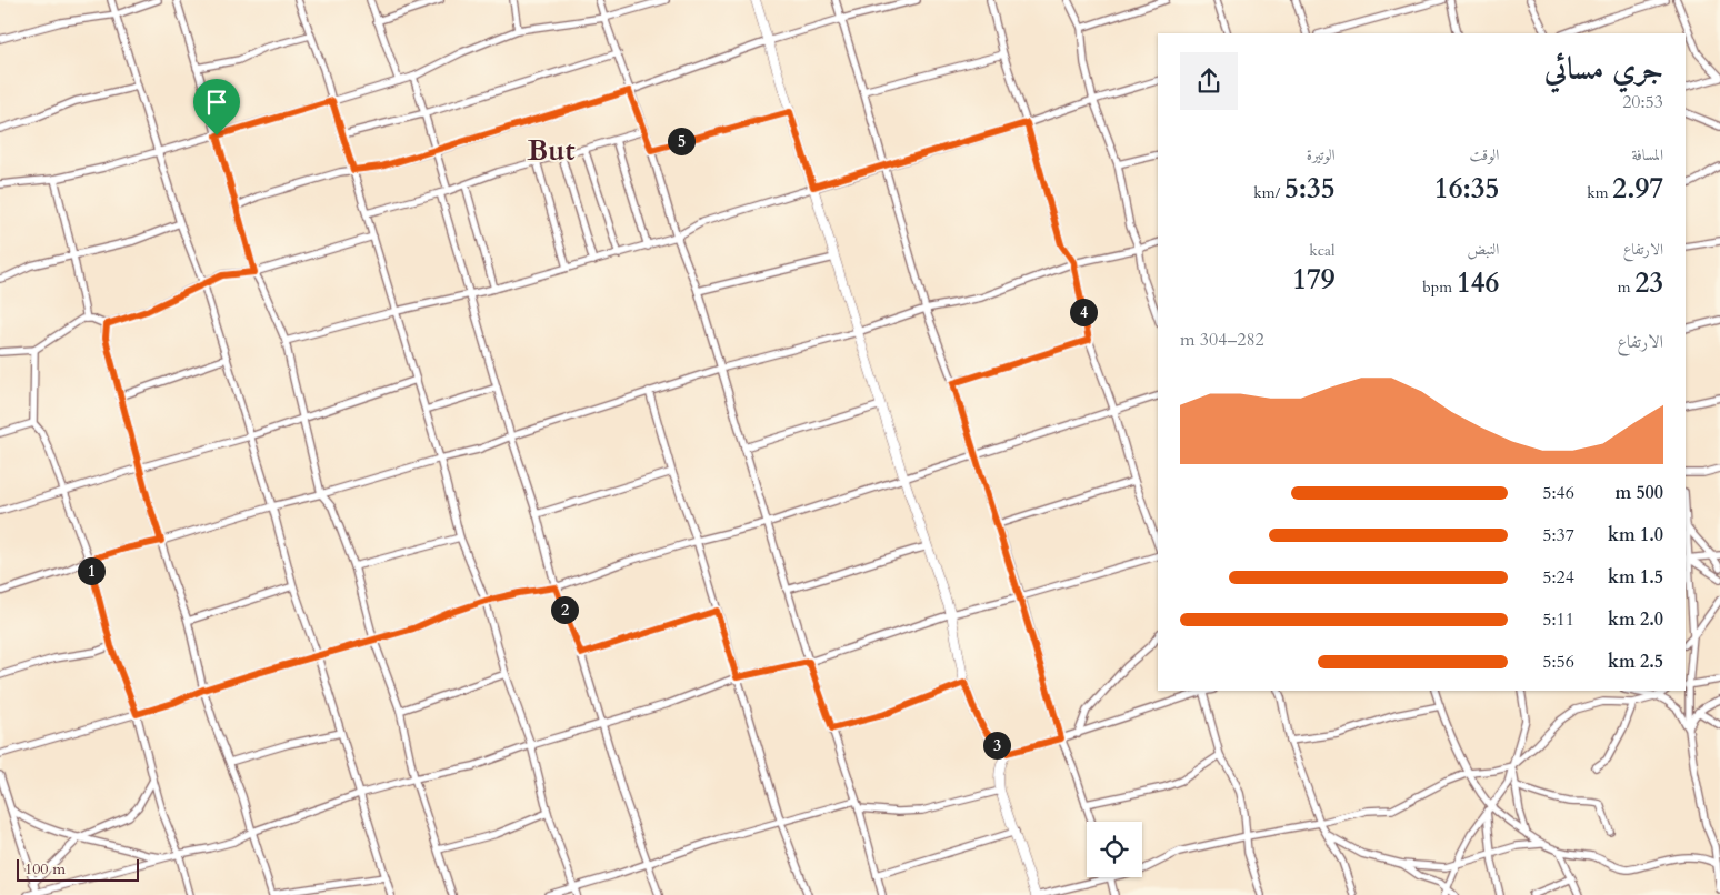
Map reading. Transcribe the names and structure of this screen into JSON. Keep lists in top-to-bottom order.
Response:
{
  "districts": ["But"],
  "scale_bar": "100 m",
  "page": {
    "heading": ["جري مسائي", "20:53"],
    "pins": [
      "5",
      "4",
      "1",
      "2",
      "3"
    ],
    "stats": [
      ["المسافة", "2.97 km"],
      ["الوقت", "16:35"],
      ["الوتيرة", "5:35 /km"],
      ["الارتفاع", "23 m"],
      ["النبض", "146 bpm"],
      ["kcal", "179"]
    ],
    "chart": ["الارتفاع", "282–304 m"],
    "list": [
      {
        "name": "500 m",
        "note": "5:46"
      },
      {
        "name": "1.0 km",
        "note": "5:37"
      },
      {
        "name": "1.5 km",
        "note": "5:24"
      },
      {
        "name": "2.0 km",
        "note": "5:11"
      },
      {
        "name": "2.5 km",
        "note": "5:56"
      }
    ],
    "scale": "100 m"
  }
}
